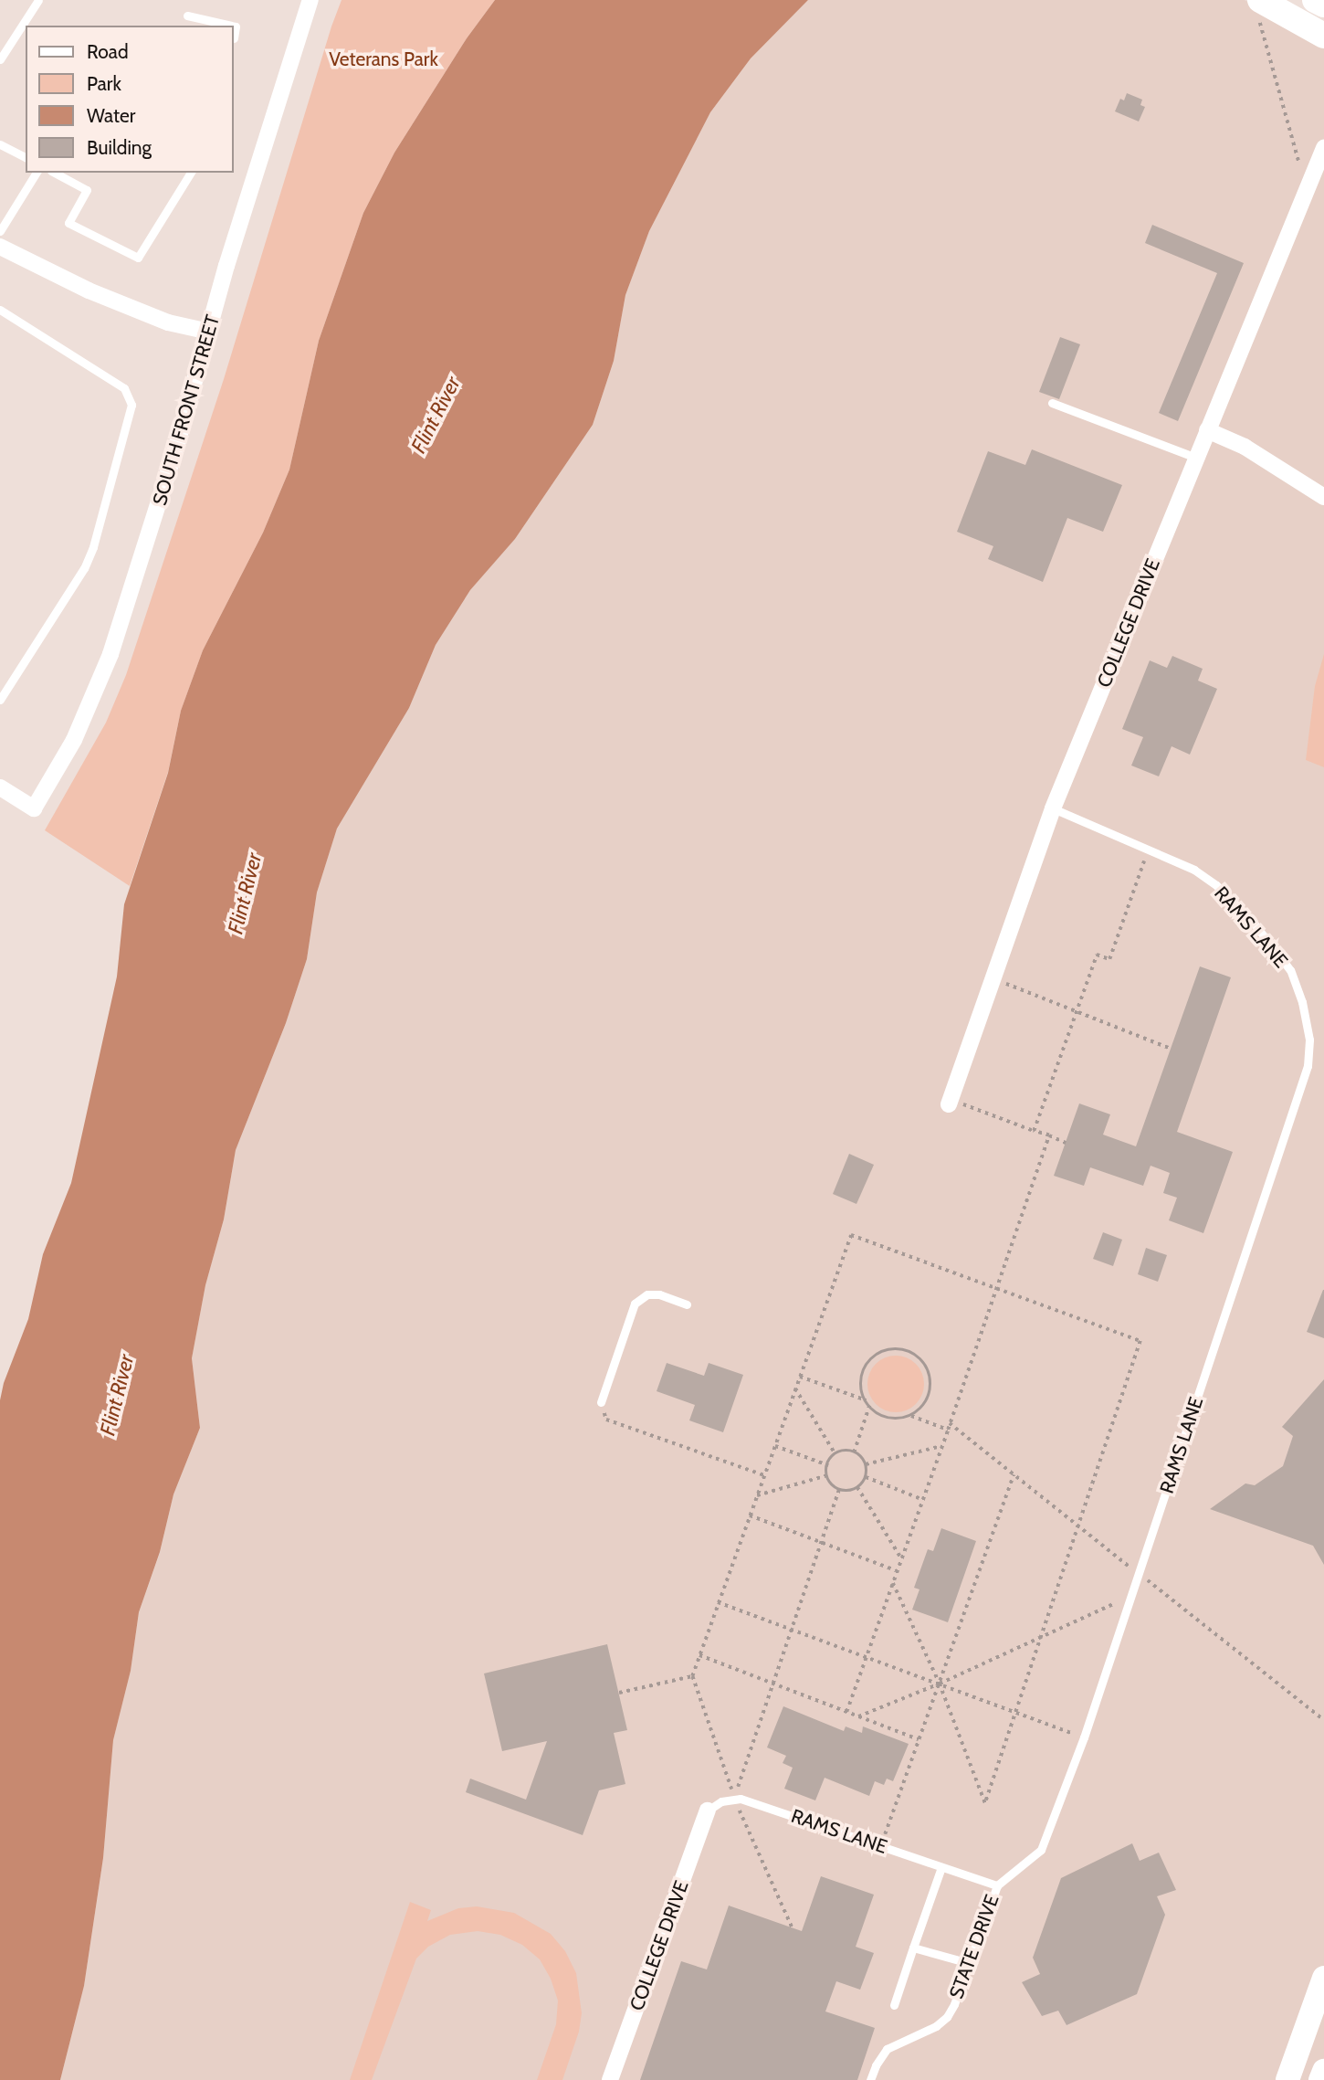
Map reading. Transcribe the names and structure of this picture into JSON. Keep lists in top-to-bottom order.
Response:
{
  "streets": {
    "street": ["SOUTH FRONT STREET", "COLLEGE DRIVE"],
    "lane": ["RAMS LANE", "STATE DRIVE"]
  },
  "crossings": [
    ["COLLEGE DRIVE", "RAMS LANE"],
    ["RAMS LANE", "STATE DRIVE"]
  ],
  "water": ["Flint River"],
  "parks": ["Veterans Park"],
  "legend": [
    "Road",
    "Park",
    "Water",
    "Building"
  ]
}
